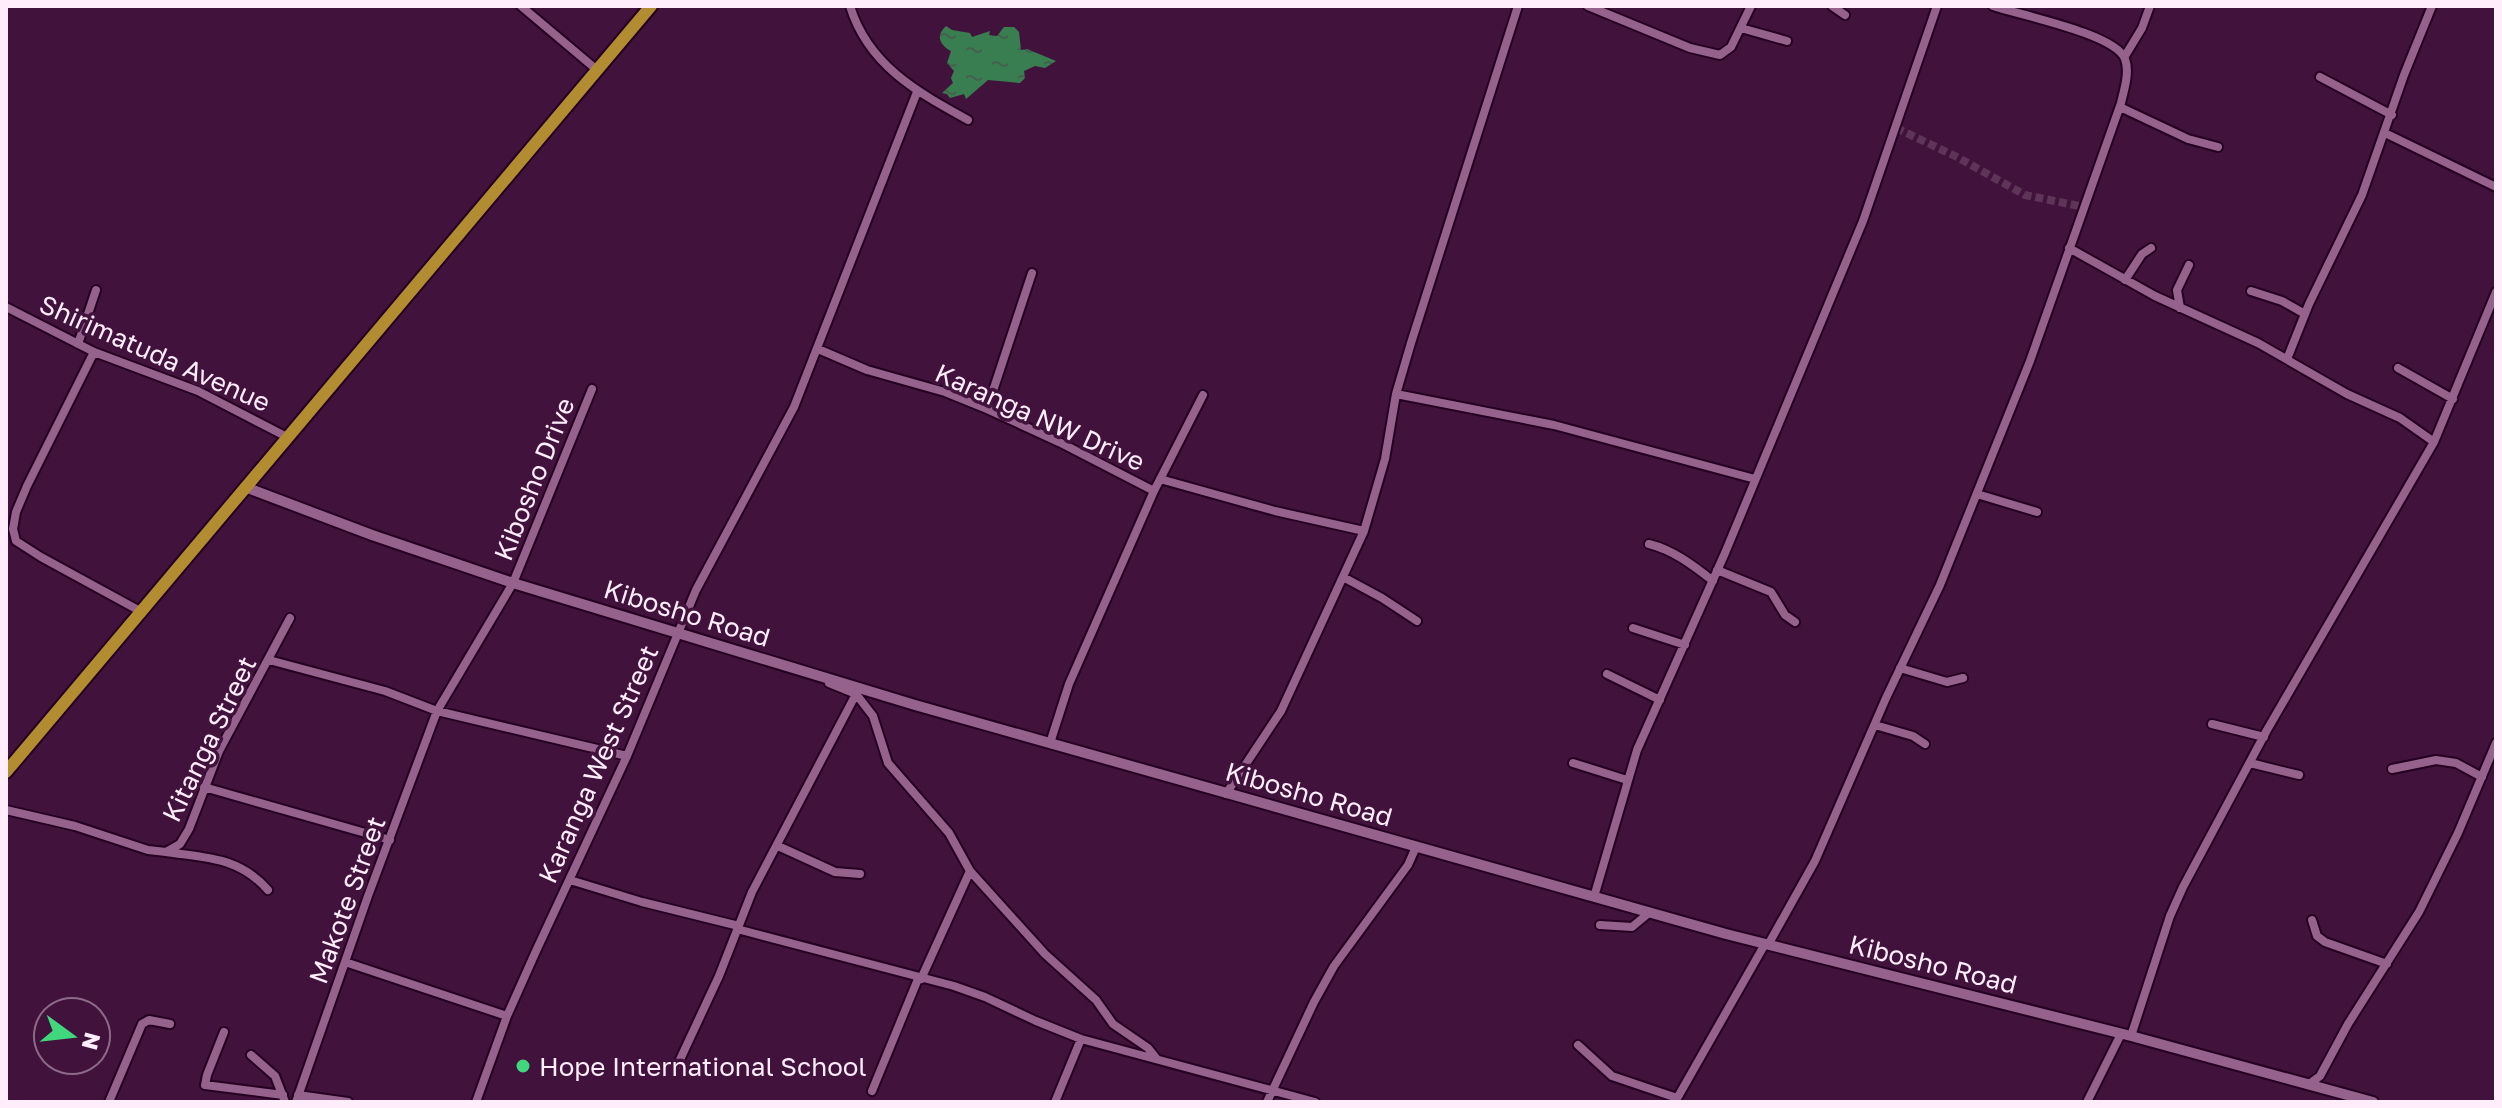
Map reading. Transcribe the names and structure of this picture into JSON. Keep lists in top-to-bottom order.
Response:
{
  "streets": {
    "street": [
      "Shirimatuda Avenue",
      "Karanga NW Drive",
      "Kibosho Drive",
      "Kibosho Road",
      "Kitanga Street",
      "Karanga West Street",
      "Makote Street"
    ]
  },
  "crossings": [
    ["Karanga NW Drive", "Karanga West Street"],
    ["Kibosho Drive", "Kibosho Road"],
    ["Kibosho Drive", "Makote Street"],
    ["Kibosho Road", "Karanga West Street"],
    ["Kibosho Road", "Makote Street"]
  ],
  "places": ["Hope International School"],
  "north": "right"
}
